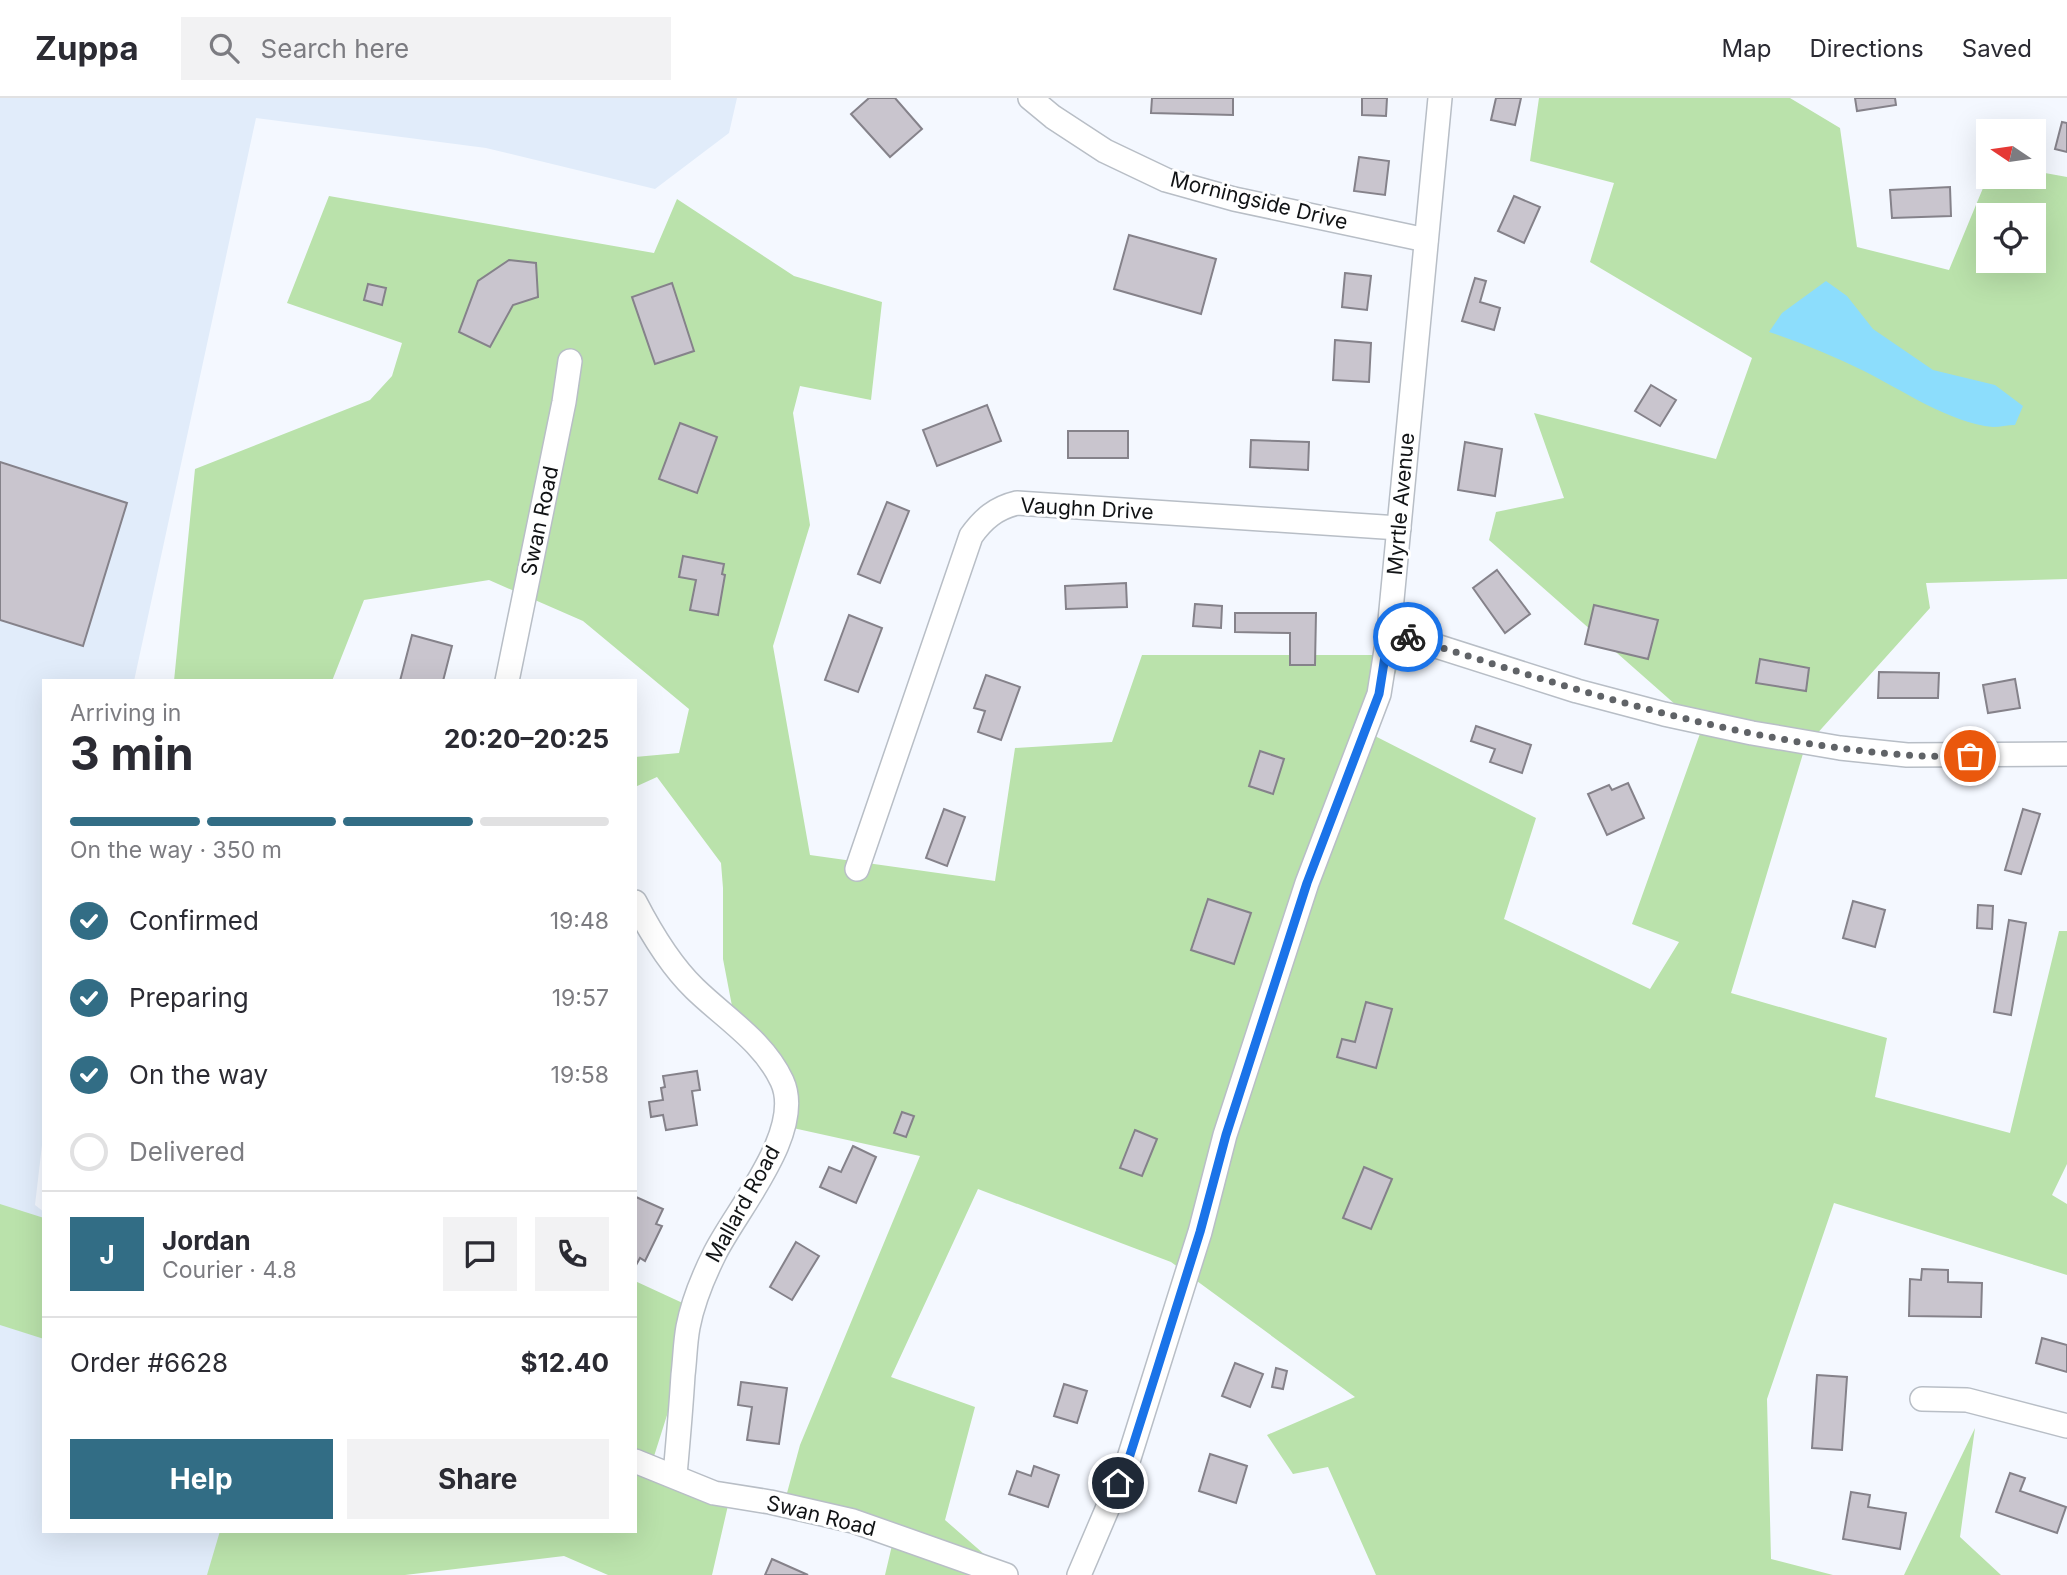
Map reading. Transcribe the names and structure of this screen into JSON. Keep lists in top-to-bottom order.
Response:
{
  "streets": {
    "street": [
      "Morningside Drive",
      "Myrtle Avenue",
      "Vaughn Drive",
      "Swan Road",
      "Mallard Road"
    ]
  },
  "crossings": [
    ["Morningside Drive", "Myrtle Avenue"],
    ["Myrtle Avenue", "Vaughn Drive"],
    ["Swan Road", "Mallard Road"]
  ],
  "north": "left",
  "page": {
    "header": "Zuppa",
    "search": "Search here",
    "nav": ["Map", "Directions", "Saved"],
    "heading": ["3 min", "Arriving in", "20:20–20:25"],
    "panel": [
      "Jordan",
      "Courier · 4.8",
      "Order #6628",
      "$12.40"
    ],
    "bar": "On the way · 350 m",
    "list": [
      ["Confirmed", "19:48"],
      ["Preparing", "19:57"],
      ["On the way", "19:58"],
      "Delivered"
    ],
    "round": "J",
    "buttons": ["Help", "Share"]
  }
}
